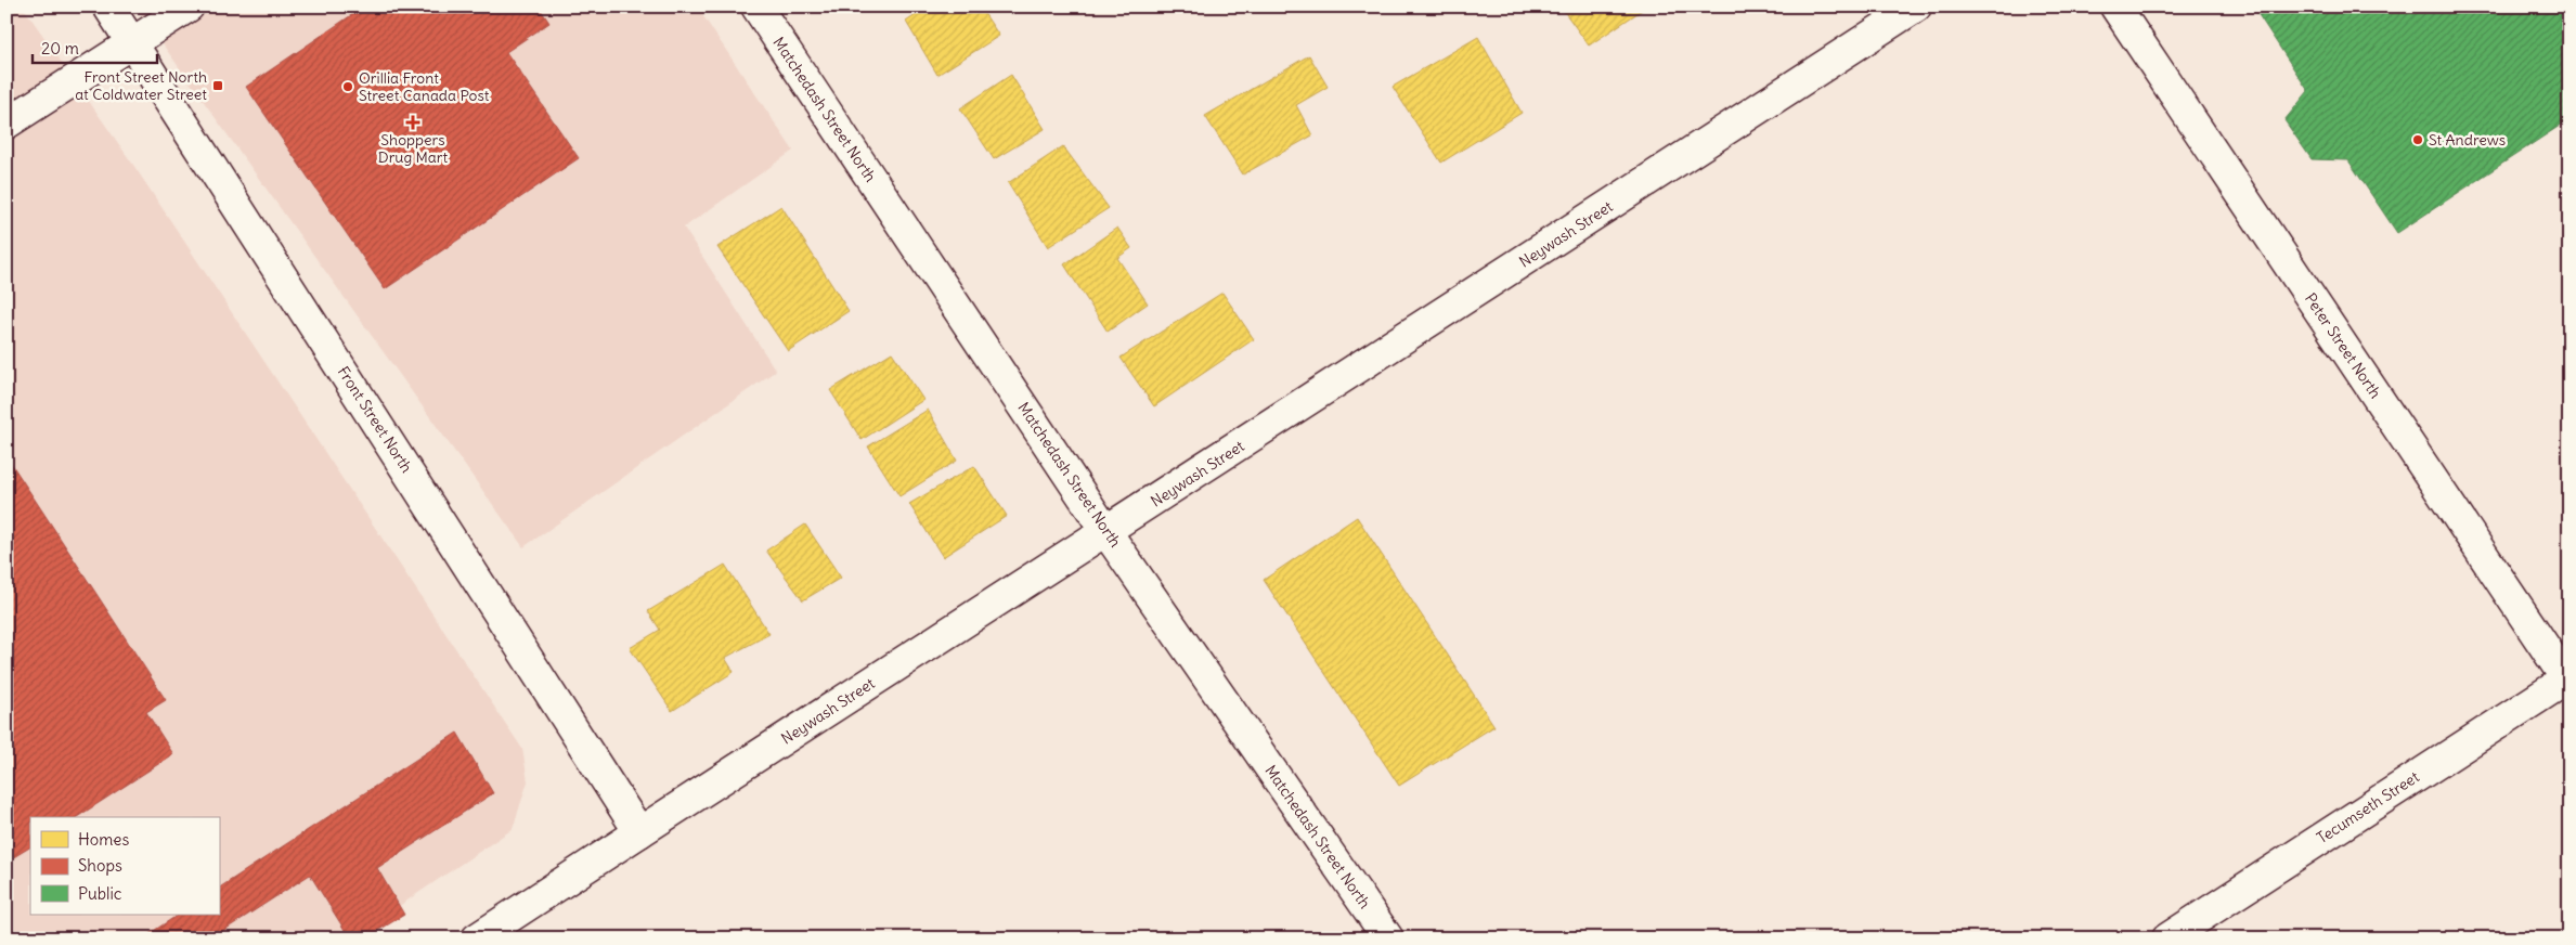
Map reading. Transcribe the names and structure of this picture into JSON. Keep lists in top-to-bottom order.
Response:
{
  "streets": {
    "street": [
      "Matchedash Street North",
      "Neywash Street",
      "Peter Street North",
      "Front Street North",
      "Tecumseth Street"
    ]
  },
  "crossings": [
    ["Matchedash Street North", "Neywash Street"],
    ["Neywash Street", "Front Street North"],
    ["Peter Street North", "Tecumseth Street"]
  ],
  "places": {
    "transit": ["Front Street North at Coldwater Street"],
    "other": ["Orillia Front Street Canada Post", "St Andrews"],
    "health": ["Shoppers Drug Mart"]
  },
  "legend": ["Homes", "Shops", "Public"],
  "scale_bar": "20 m"
}
